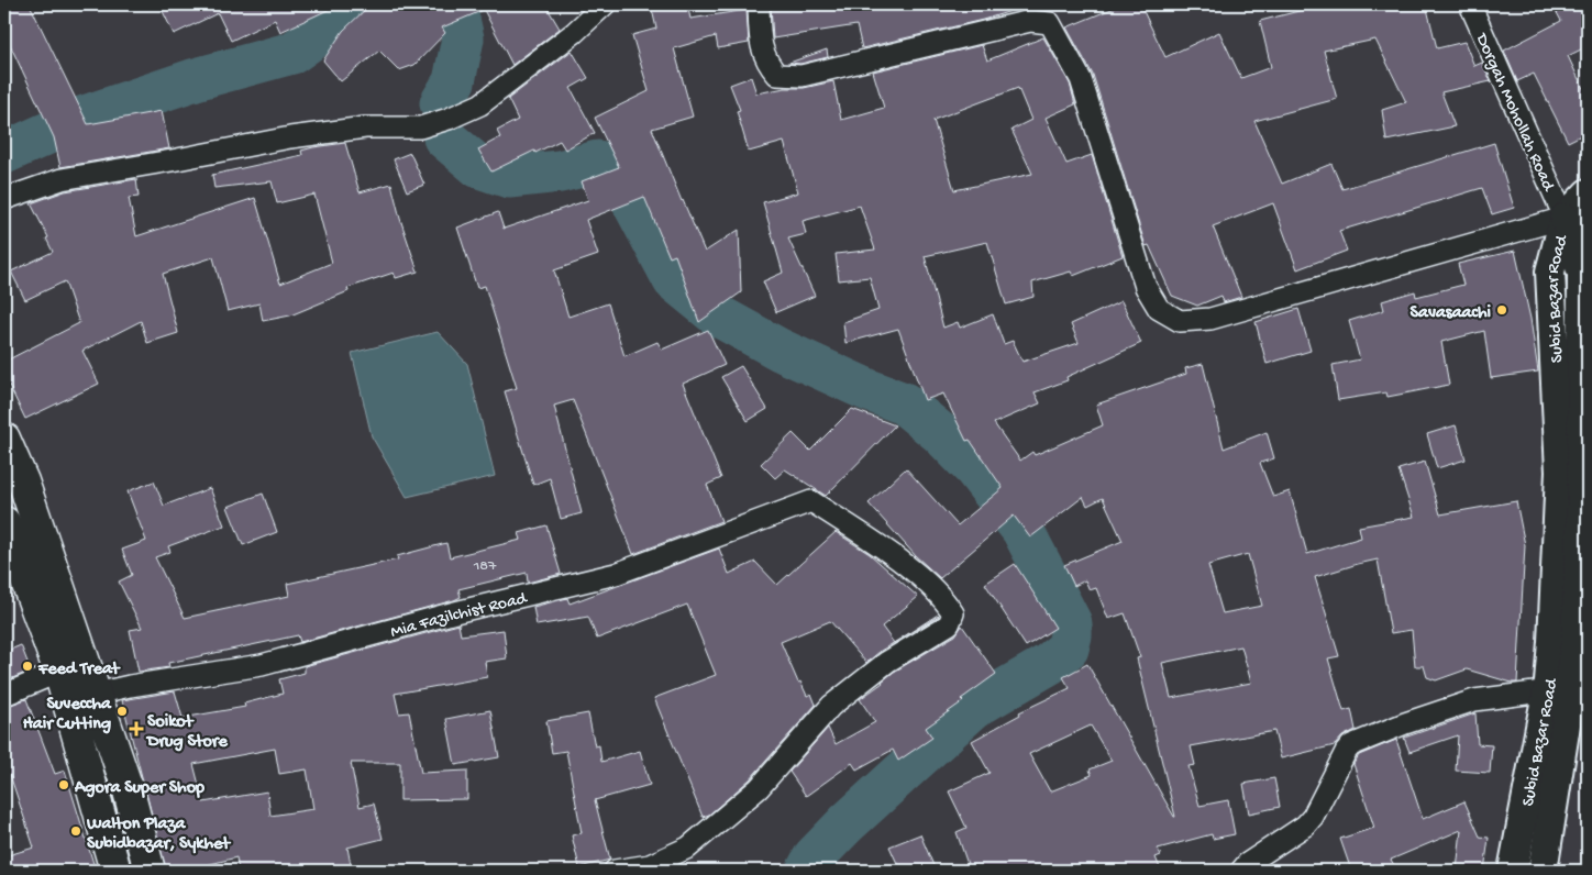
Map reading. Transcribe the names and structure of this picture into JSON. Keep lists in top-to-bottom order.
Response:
{
  "streets": {
    "main road": ["Subid Bazar Road"],
    "street": ["Dorgah Mohollah Road", "Mia Fazilchist Road"]
  },
  "crossings": [
    ["Dorgah Mohollah Road", "Subid Bazar Road"]
  ],
  "places": {
    "other": [
      "Savasaachi",
      "Feed Treat",
      "Suveccha Hair Cutting",
      "Agora Super Shop",
      "Walton Plaza Subidbazar, Sykhet"
    ],
    "health": ["Soikot Drug Store"]
  },
  "house_numbers": ["187"]
}
